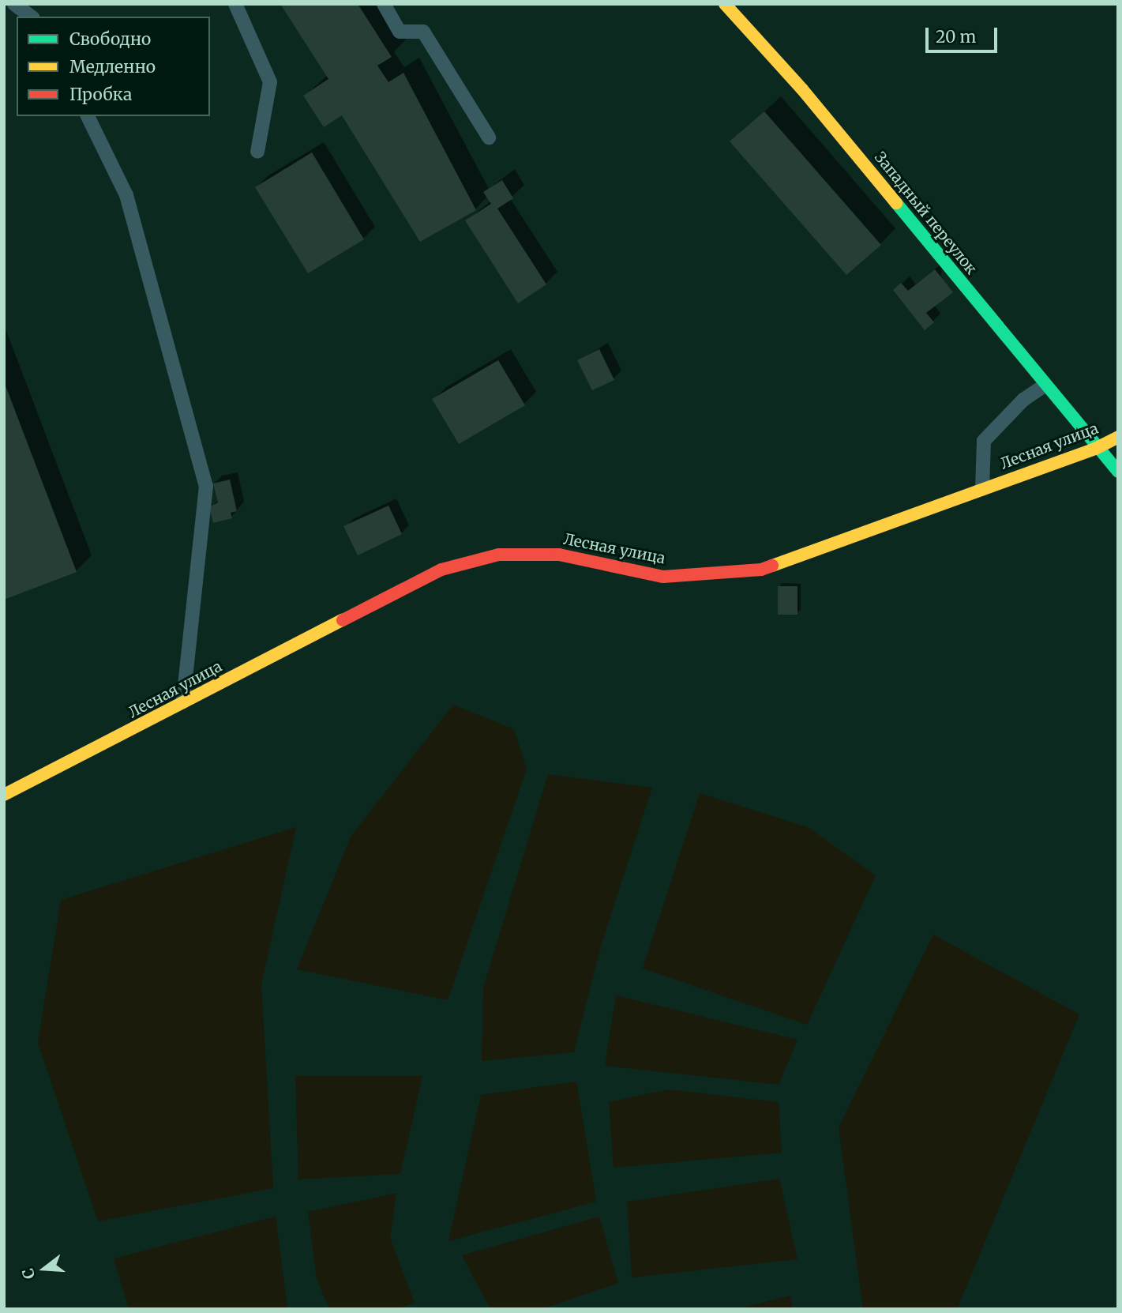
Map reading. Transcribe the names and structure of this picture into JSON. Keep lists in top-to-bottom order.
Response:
{
  "streets": {
    "street": ["Западный переулок", "Лесная улица"]
  },
  "crossings": [
    ["Западный переулок", "Лесная улица"]
  ],
  "legend": ["Свободно", "Медленно", "Пробка"],
  "scale_bar": "20 m",
  "north": "left"
}
